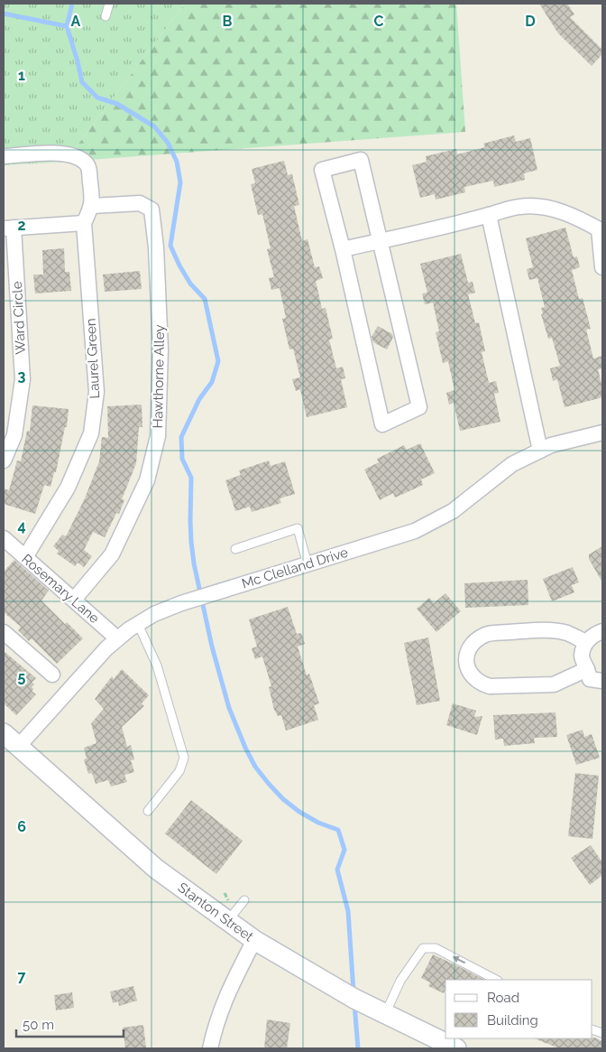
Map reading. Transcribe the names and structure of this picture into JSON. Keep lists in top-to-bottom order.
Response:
{
  "streets": {
    "street": [
      "Ward Circle",
      "Laurel Green",
      "Hawthorne Alley",
      "Mc Clelland Drive",
      "Rosemary Lane",
      "Stanton Street"
    ]
  },
  "crossings": [
    ["Laurel Green", "Rosemary Lane"],
    ["Hawthorne Alley", "Rosemary Lane"],
    ["Mc Clelland Drive", "Rosemary Lane"],
    ["Mc Clelland Drive", "Stanton Street"]
  ],
  "legend": ["Road", "Building"],
  "scale_bar": "50 m",
  "grid": {
    "columns": [
      "A",
      "B",
      "C",
      "D"
    ],
    "rows": [
      "1",
      "2",
      "3",
      "4",
      "5",
      "6",
      "7"
    ]
  }
}
